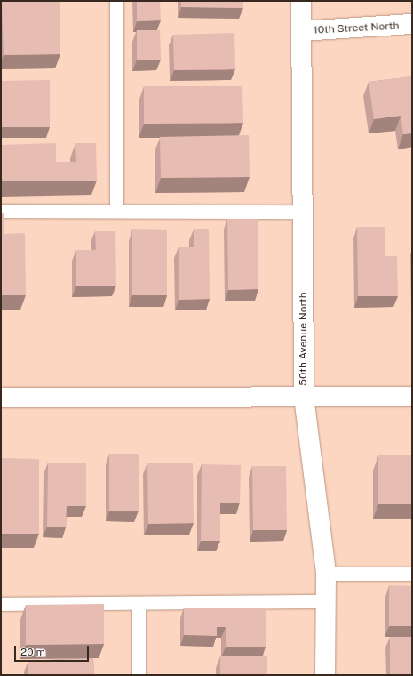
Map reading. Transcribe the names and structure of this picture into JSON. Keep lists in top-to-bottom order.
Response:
{
  "streets": {
    "street": ["10th Street North", "50th Avenue North"]
  },
  "crossings": [
    ["10th Street North", "50th Avenue North"]
  ],
  "scale_bar": "20 m"
}
